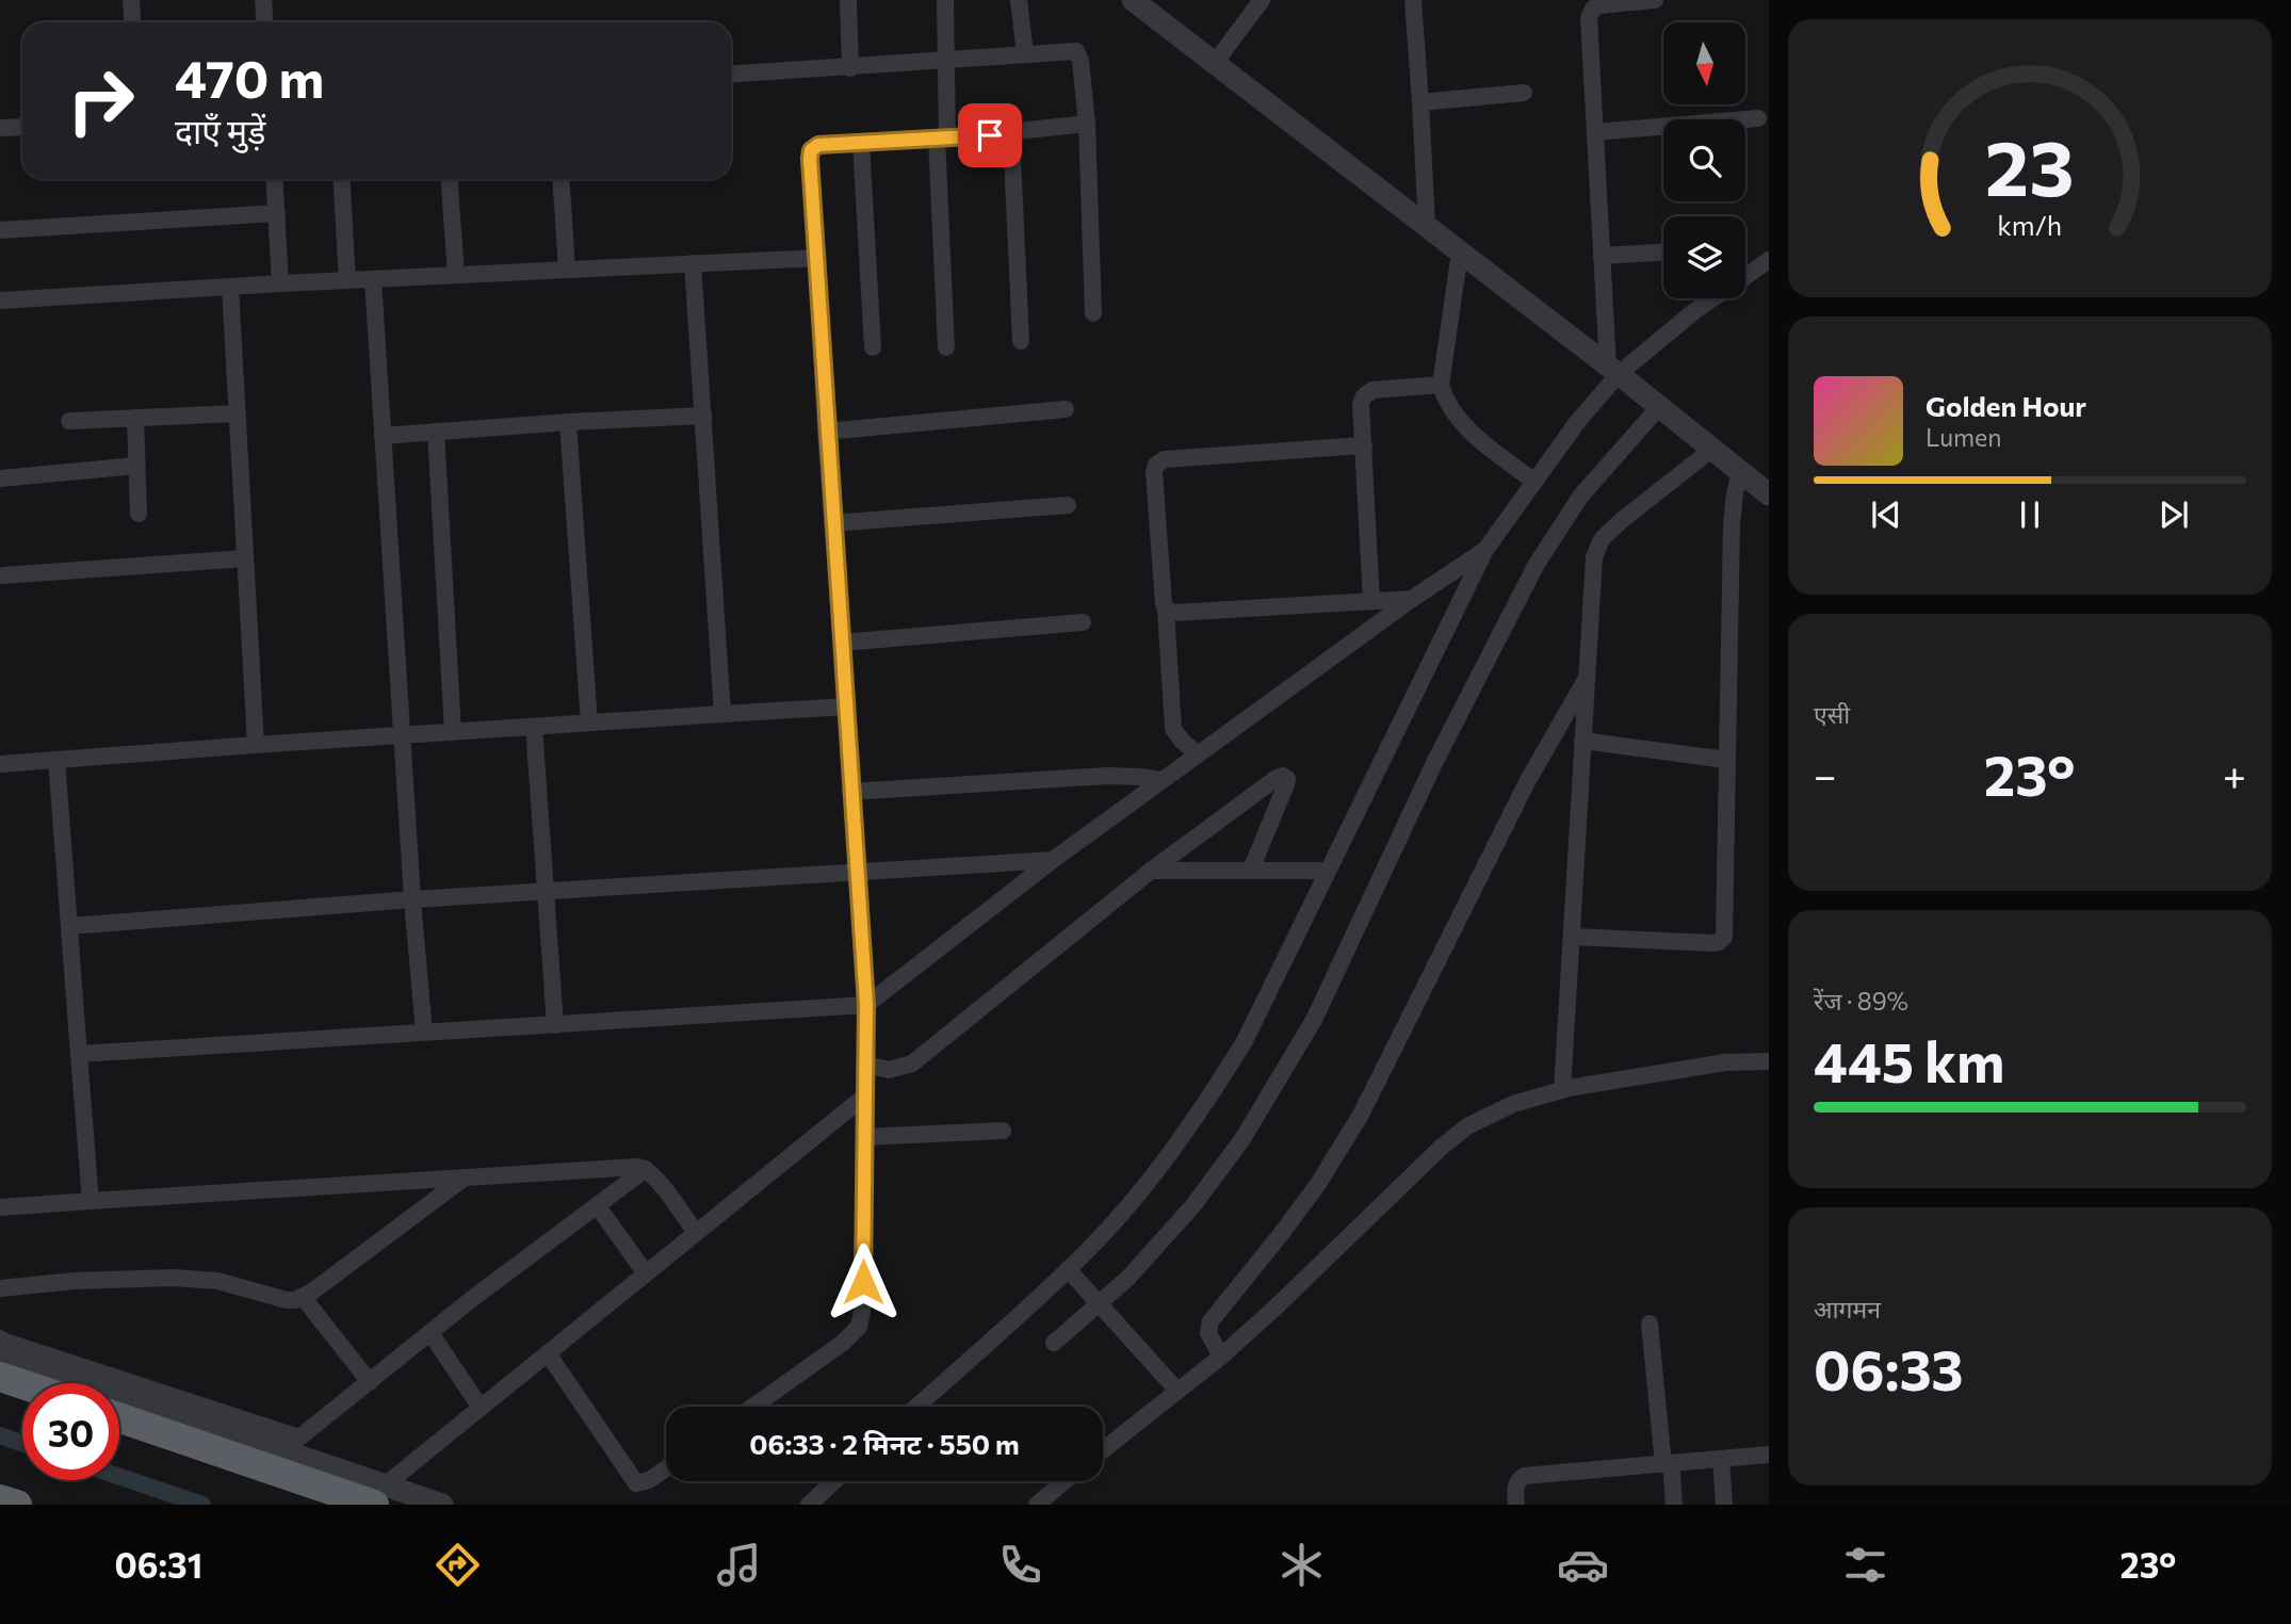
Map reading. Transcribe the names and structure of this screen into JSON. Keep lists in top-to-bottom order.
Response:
{
  "north": "bottom",
  "page": {
    "turn": ["470 m", "दाएँ मुड़ें"],
    "song": ["Golden Hour", "Lumen"],
    "tile": [
      "एसी",
      ["रेंज · 89%", "445 km"],
      ["आगमन", "06:33"]
    ],
    "heat": ["−", "23°", "+"],
    "limit": "30",
    "trip": "06:33 · 2 मिनट · 550 m",
    "tabs": ["06:31", "23°"],
    "gauge": ["23", "km/h"]
  }
}
